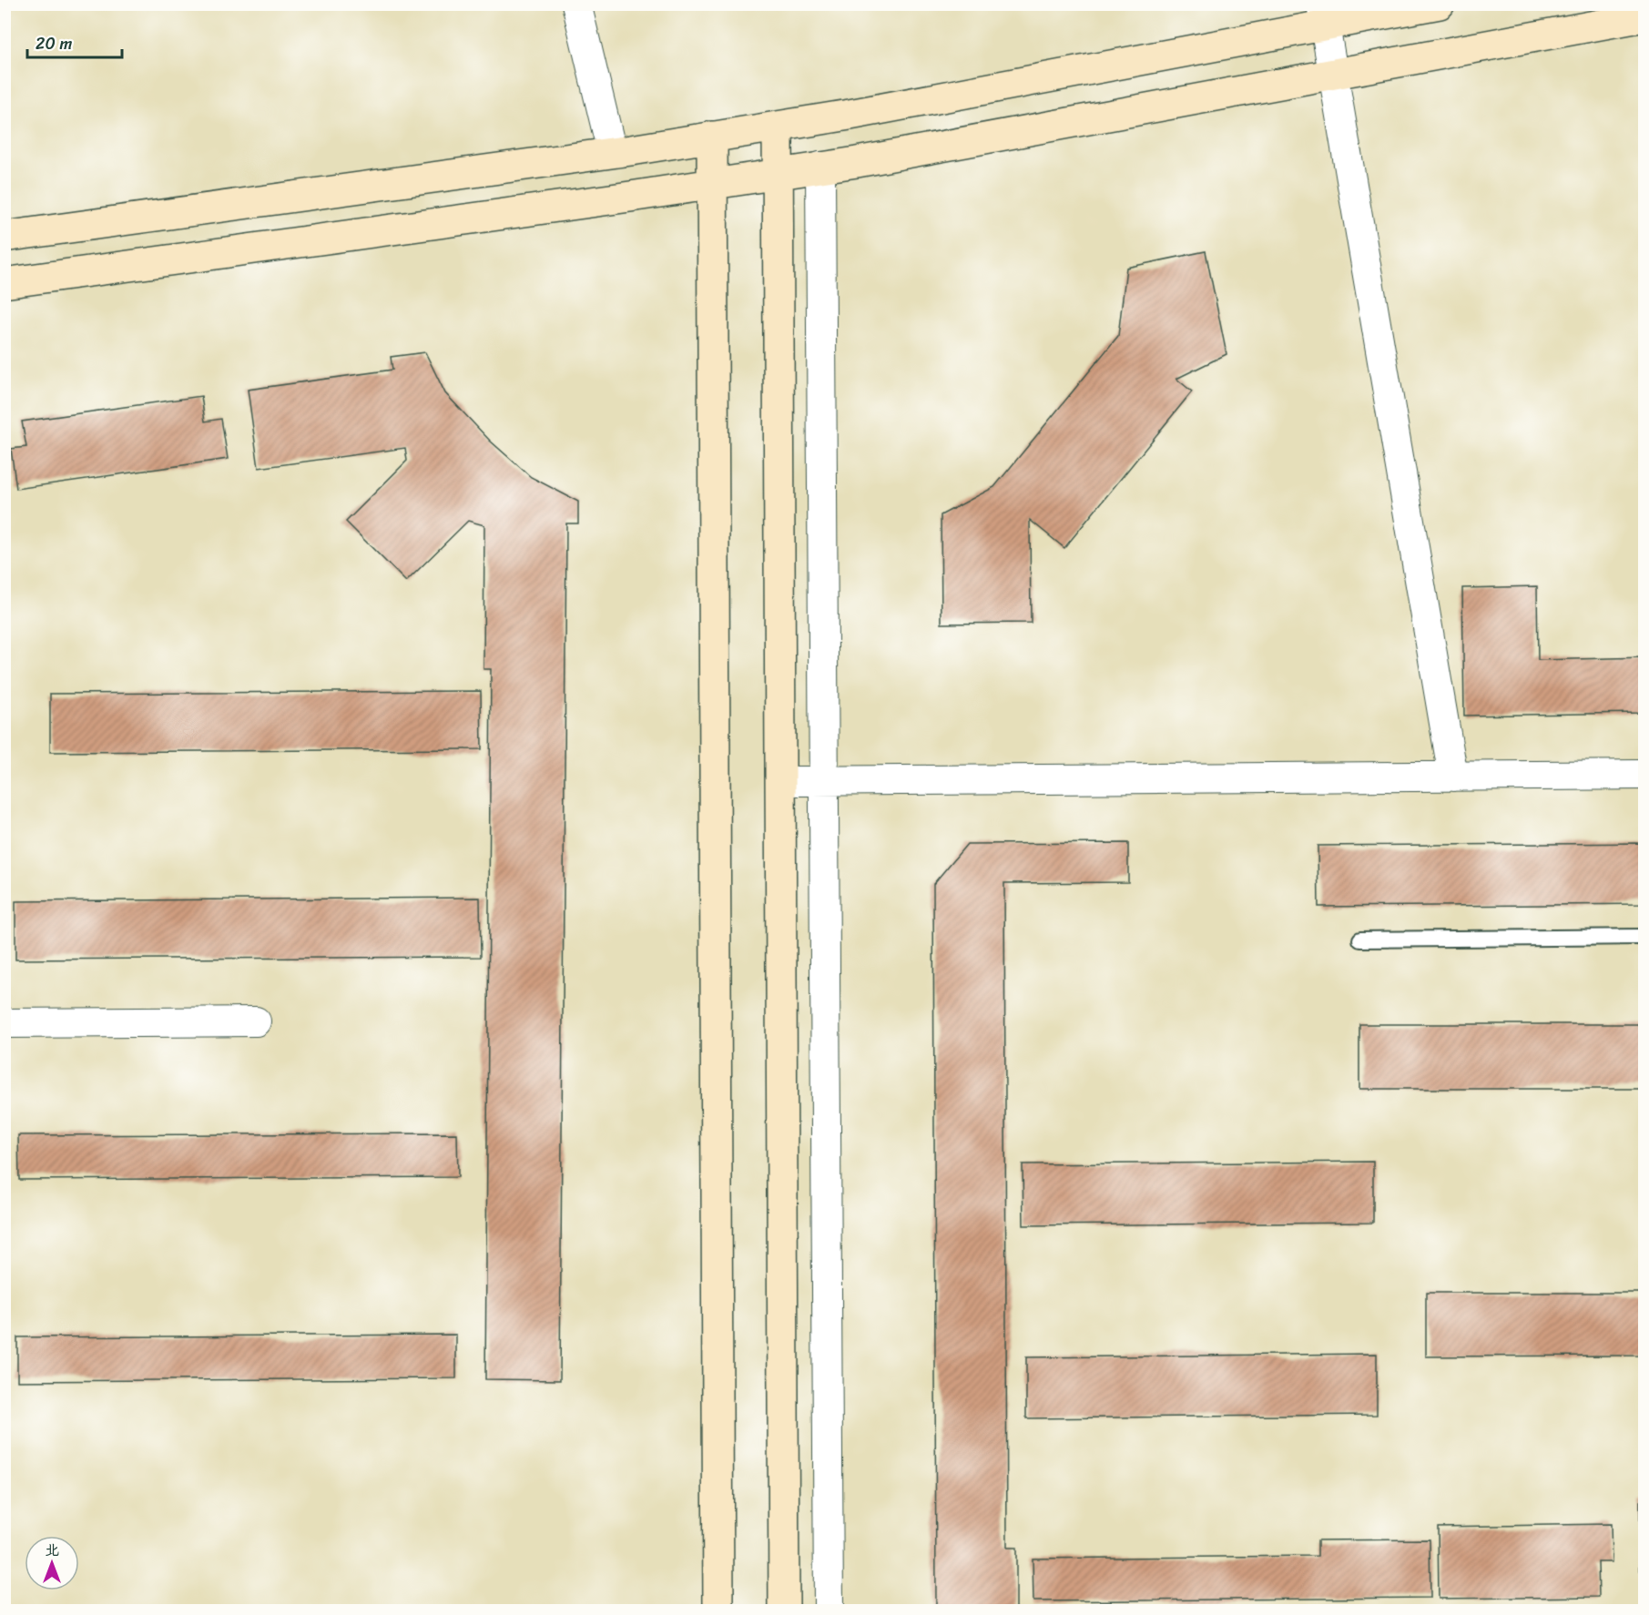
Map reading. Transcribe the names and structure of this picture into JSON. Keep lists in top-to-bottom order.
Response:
{
  "scale_bar": "20 m",
  "north": "top"
}
